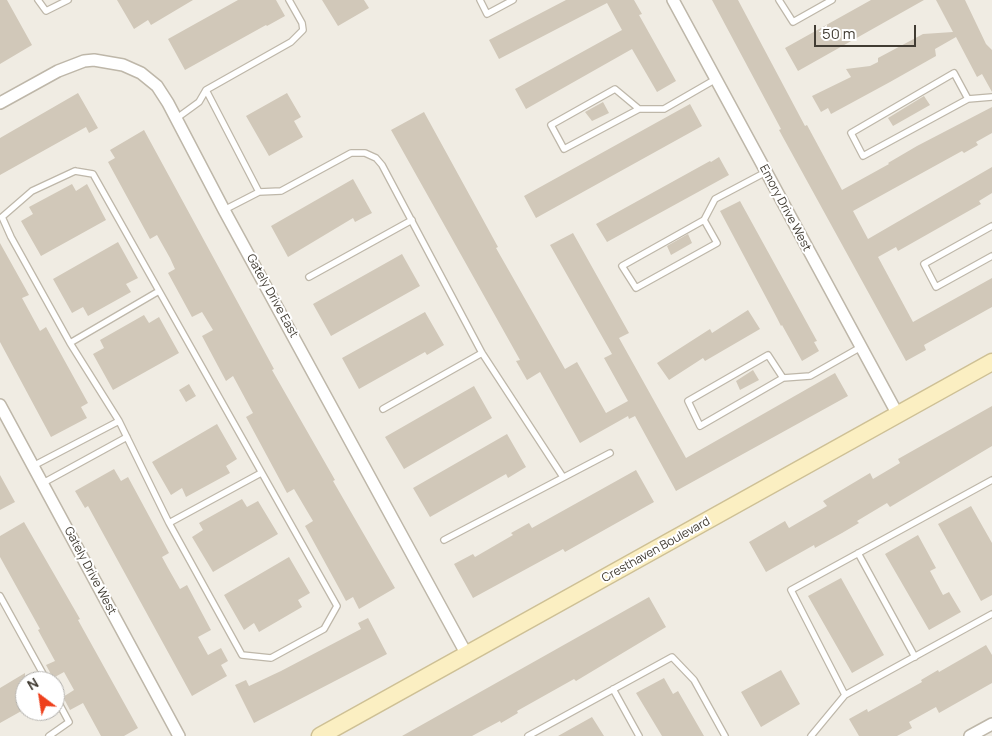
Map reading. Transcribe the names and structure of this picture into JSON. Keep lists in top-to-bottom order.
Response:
{
  "streets": {
    "street": [
      "Emory Drive West",
      "Gately Drive East",
      "Cresthaven Boulevard",
      "Gately Drive West"
    ]
  },
  "crossings": [
    ["Emory Drive West", "Cresthaven Boulevard"],
    ["Gately Drive East", "Cresthaven Boulevard"]
  ],
  "scale_bar": "50 m",
  "north": "top left"
}
